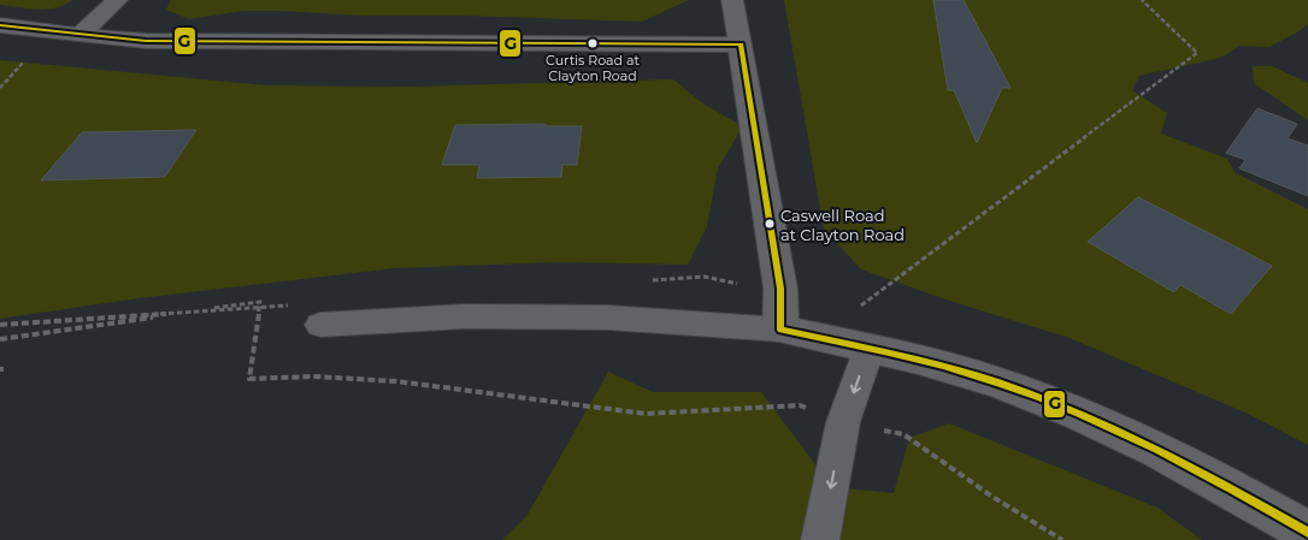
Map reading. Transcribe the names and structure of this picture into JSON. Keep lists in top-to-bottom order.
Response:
{
  "places": ["Curtis Road at Clayton Road", "Caswell Road at Clayton Road"],
  "lines": ["transit line G"]
}
